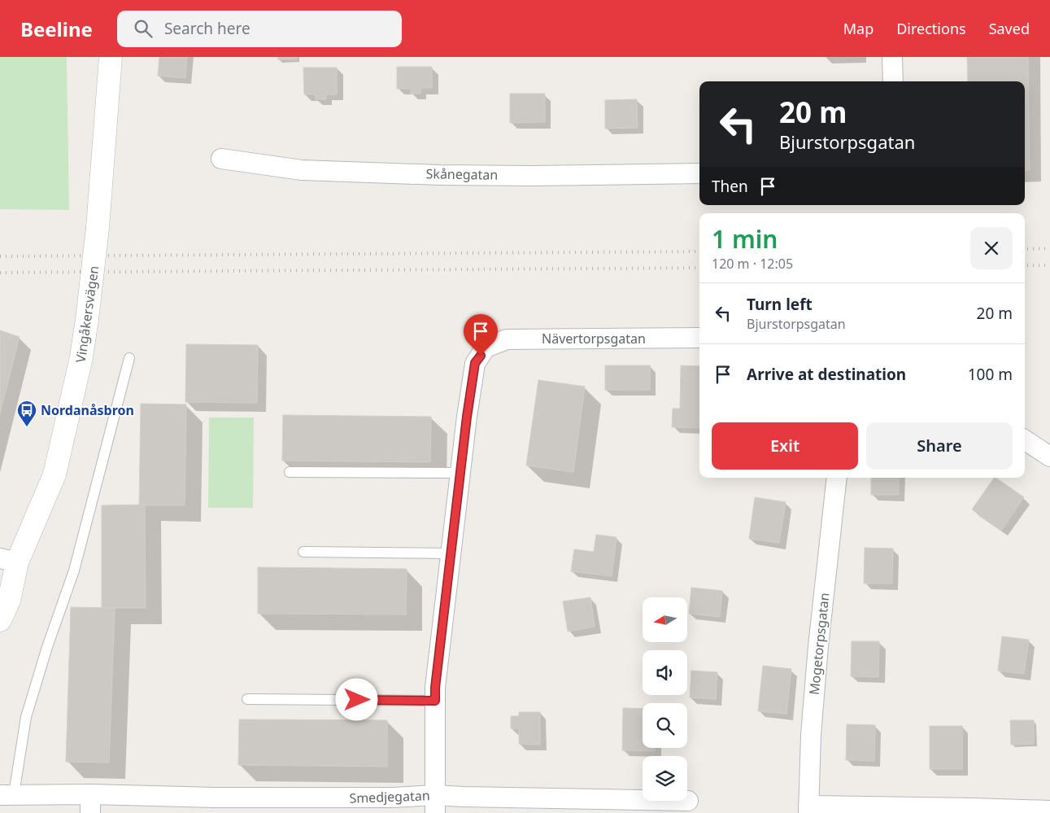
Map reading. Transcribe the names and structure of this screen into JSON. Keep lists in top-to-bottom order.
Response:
{
  "streets": {
    "main road": ["Vingåkersvägen"],
    "street": [
      "Skånegatan",
      "Nävertorpsgatan",
      "Mogetorpsgatan",
      "Smedjegatan"
    ]
  },
  "places": {
    "bus stop": ["Nordanåsbron"]
  },
  "north": "left",
  "page": {
    "header": "Beeline",
    "search": "Search here",
    "nav": ["Map", "Directions", "Saved"],
    "turn": ["20 m", "Bjurstorpsgatan"],
    "then": "Then",
    "heading": ["1 min", "120 m · 12:05"],
    "list": [
      {
        "name": "Turn left",
        "note": "Bjurstorpsgatan",
        "value": "20 m"
      },
      {
        "name": "Arrive at destination",
        "value": "100 m"
      }
    ],
    "buttons": ["Exit", "Share"]
  }
}
